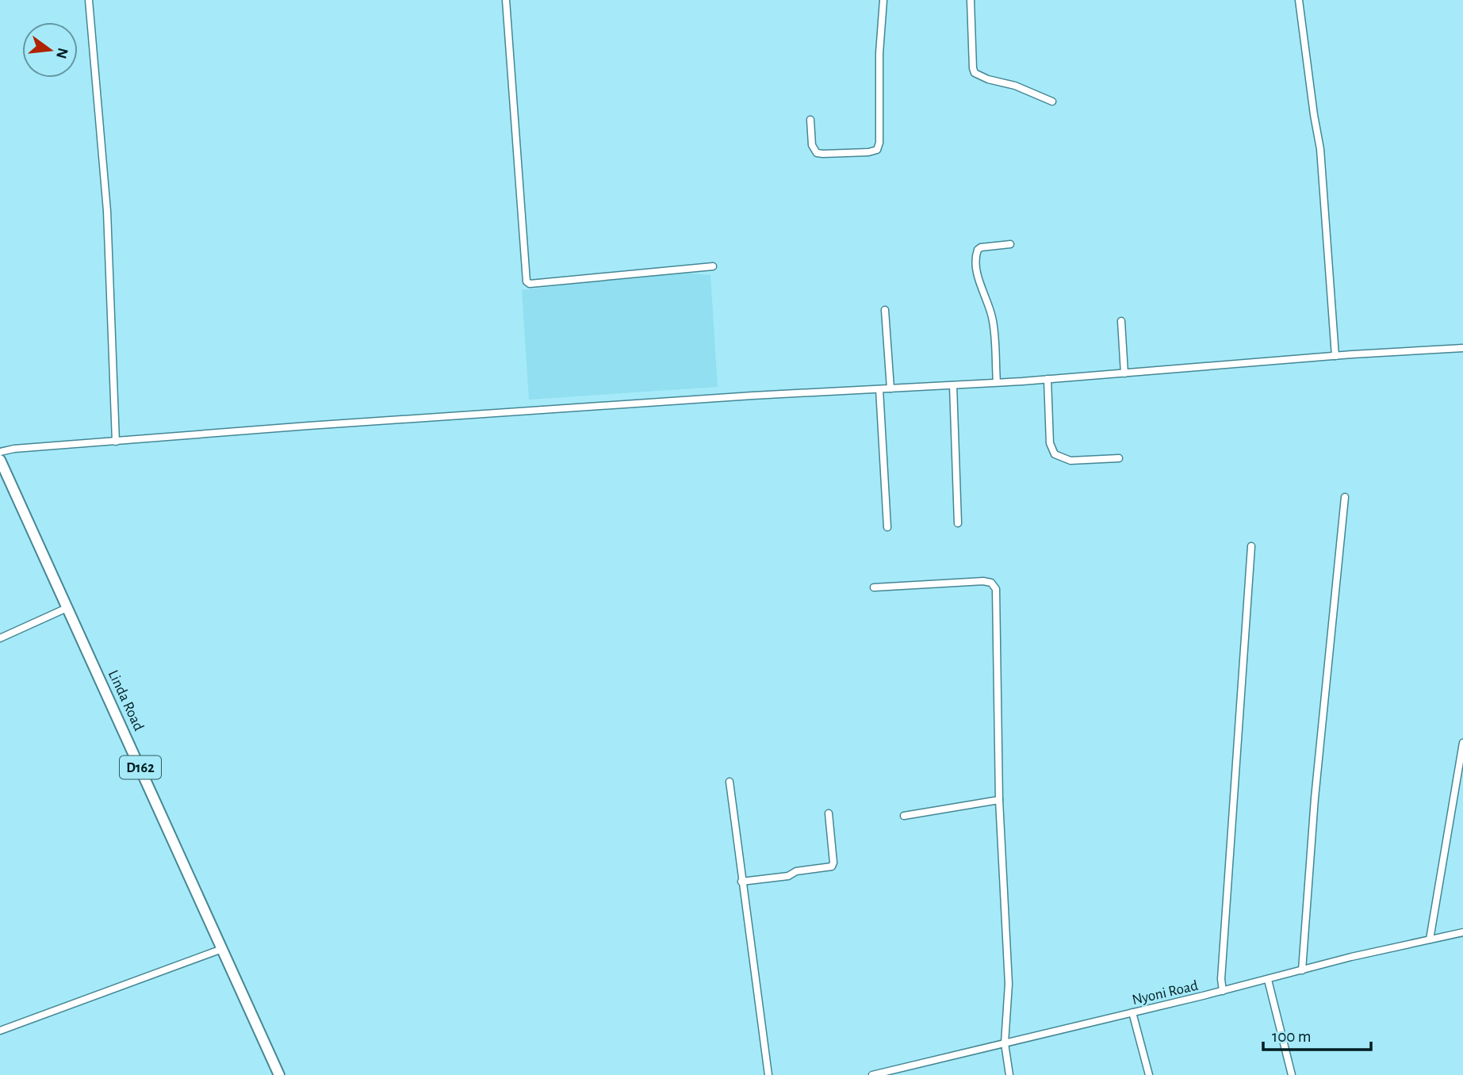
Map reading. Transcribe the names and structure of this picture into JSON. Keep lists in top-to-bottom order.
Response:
{
  "streets": {
    "main road": ["Linda Road", "D162"],
    "street": ["Nyoni Road"]
  },
  "scale_bar": "100 m",
  "north": "right"
}
